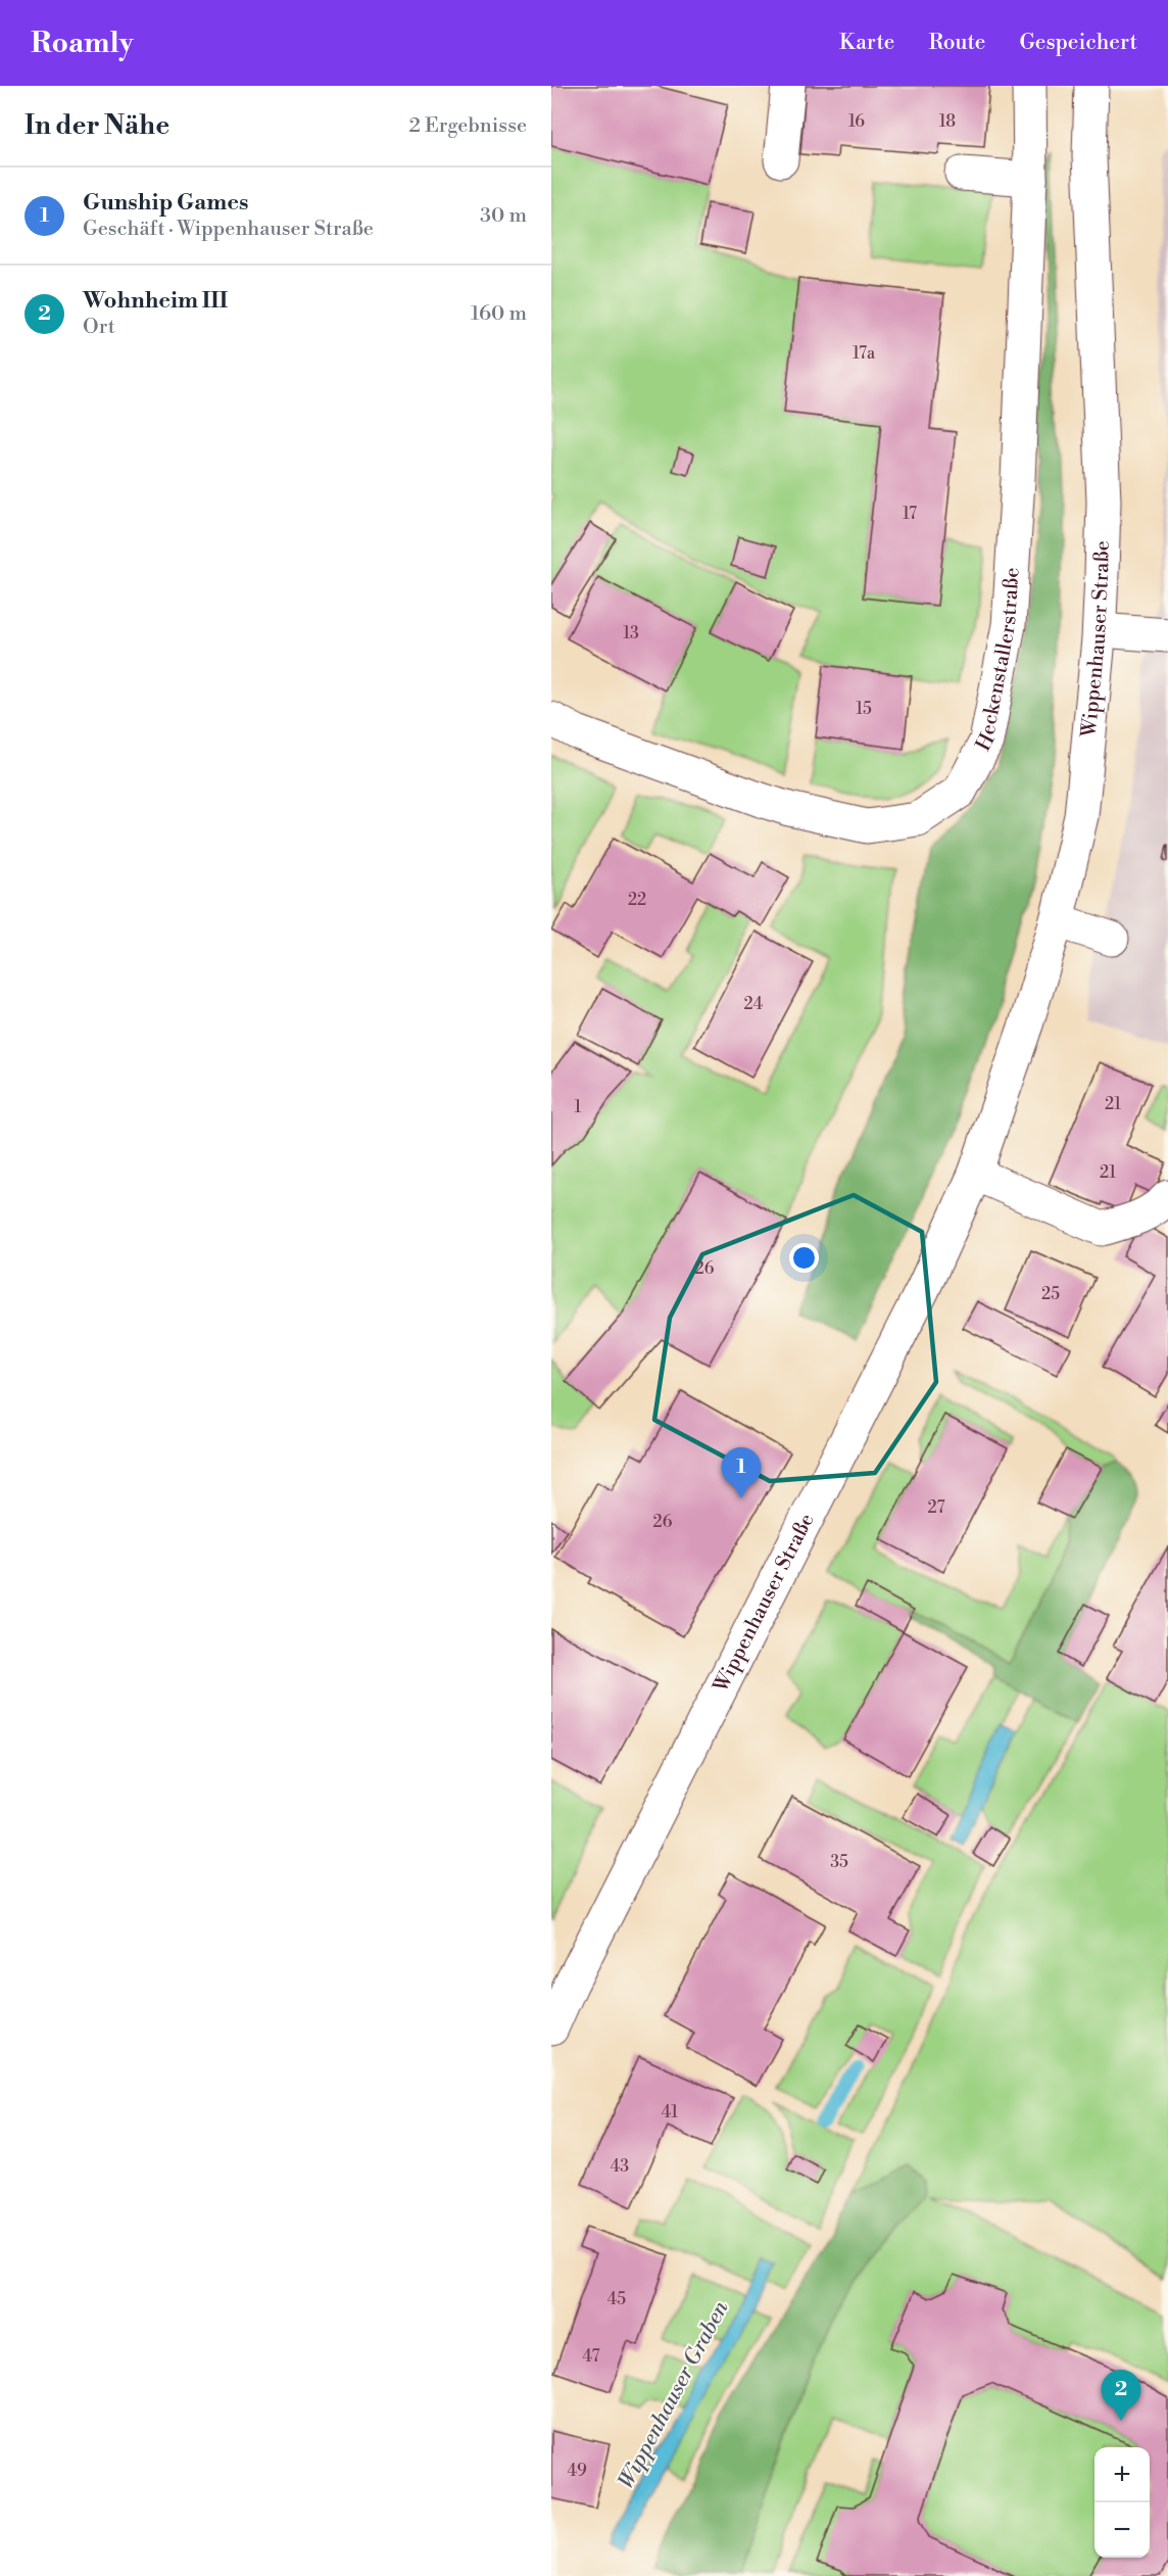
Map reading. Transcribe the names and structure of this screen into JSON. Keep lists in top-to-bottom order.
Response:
{
  "streets": {
    "street": ["Wippenhauser Straße", "Heckenstallerstraße"]
  },
  "water": ["Wippenhauser Graben"],
  "house_numbers": [
    "16",
    "18",
    "17a",
    "17",
    "13",
    "15",
    "22",
    "24",
    "21",
    "1",
    "21",
    "26",
    "25",
    "27",
    "26",
    "35",
    "41",
    "43",
    "45",
    "47",
    "49"
  ],
  "page": {
    "header": "Roamly",
    "nav": ["Karte", "Route", "Gespeichert"],
    "heading": ["In der Nähe", "2 Ergebnisse"],
    "list": [
      {
        "mark": "1",
        "name": "Gunship Games",
        "note": "Geschäft · Wippenhauser Straße",
        "value": "30 m"
      },
      {
        "mark": "2",
        "name": "Wohnheim III",
        "note": "Ort",
        "value": "160 m"
      }
    ],
    "pins": ["1", "2"],
    "map_buttons": ["+", "−"]
  }
}
